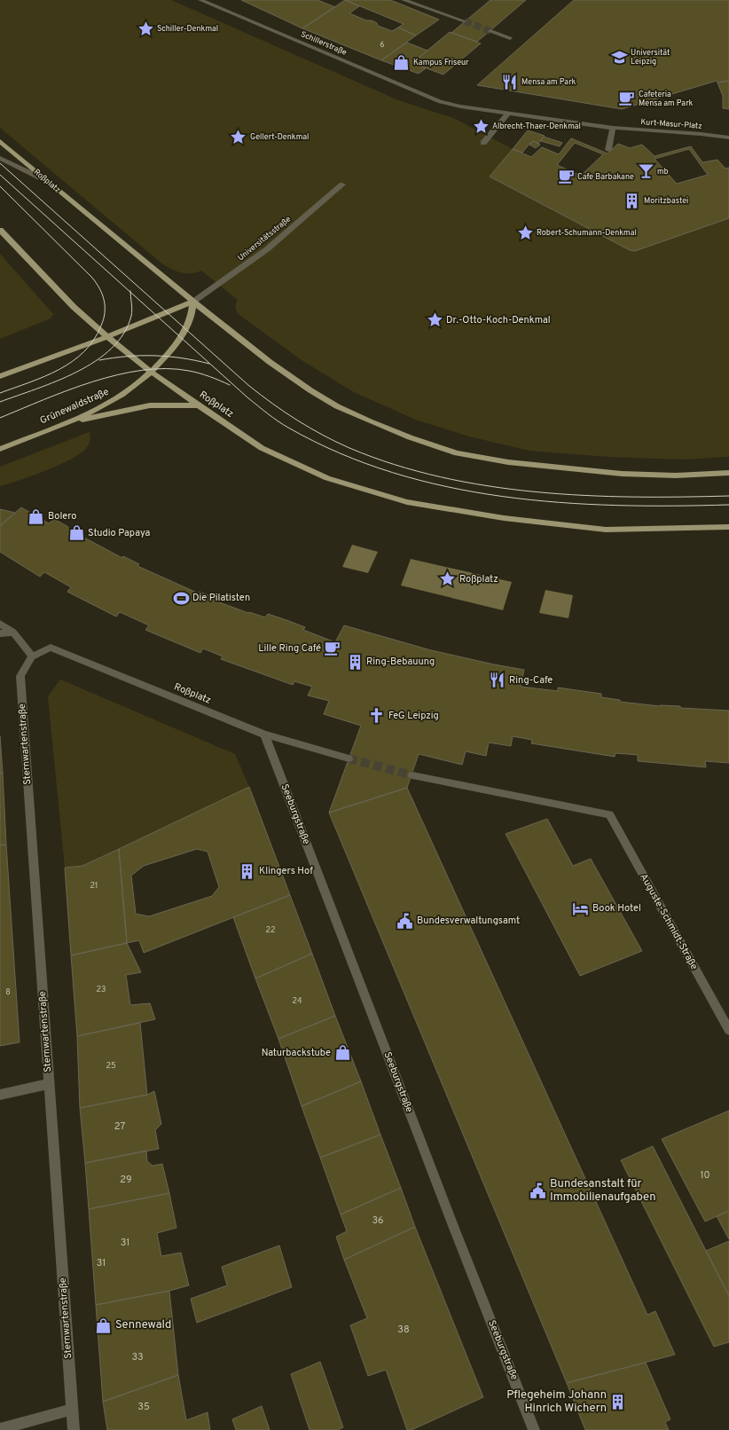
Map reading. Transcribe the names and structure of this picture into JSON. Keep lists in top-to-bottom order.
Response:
{
  "streets": {
    "main road": ["Roßplatz", "Grünewaldstraße"],
    "street": [
      "Schillerstraße",
      "Kurt-Masur-Platz",
      "Universitätsstraße",
      "Sternwartenstraße",
      "Seeburgstraße",
      "Auguste-Schmidt-Straße"
    ]
  },
  "crossings": [
    ["Schillerstraße", "Kurt-Masur-Platz"],
    ["Roßplatz", "Universitätsstraße"],
    ["Roßplatz", "Grünewaldstraße"],
    ["Roßplatz", "Sternwartenstraße"],
    ["Roßplatz", "Seeburgstraße"]
  ],
  "places": {
    "place": [
      "Schiller-Denkmal",
      "Albrecht-Thaer-Denkmal",
      "Gellert-Denkmal",
      "Robert-Schumann-Denkmal",
      "Dr.-Otto-Koch-Denkmal",
      "Roßplatz"
    ],
    "school or university": ["Universität Leipzig"],
    "shop": [
      "Kampus Friseur",
      "Bolero",
      "Studio Papaya",
      "Naturbackstube",
      "Sennewald"
    ],
    "restaurant": ["Mensa am Park", "Ring-Cafe"],
    "cafe": ["Cafeteria Mensa am Park", "Cafe Barbakane", "Lille Ring Café"],
    "bar": ["mb"],
    "building": [
      "Moritzbastei",
      "Ring-Bebauung",
      "Klingers Hof",
      "Pflegeheim Johann Hinrich Wichern"
    ],
    "sports": ["Die Pilatisten"],
    "church": ["FeG Leipzig"],
    "hotel": ["Book Hotel"],
    "public building": ["Bundesverwaltungsamt", "Bundesanstalt für Immobilienaufgaben"]
  },
  "house_numbers": [
    "6",
    "21",
    "22",
    "23",
    "8",
    "24",
    "25",
    "27",
    "10",
    "29",
    "36",
    "31",
    "31",
    "38",
    "33",
    "35"
  ]
}
